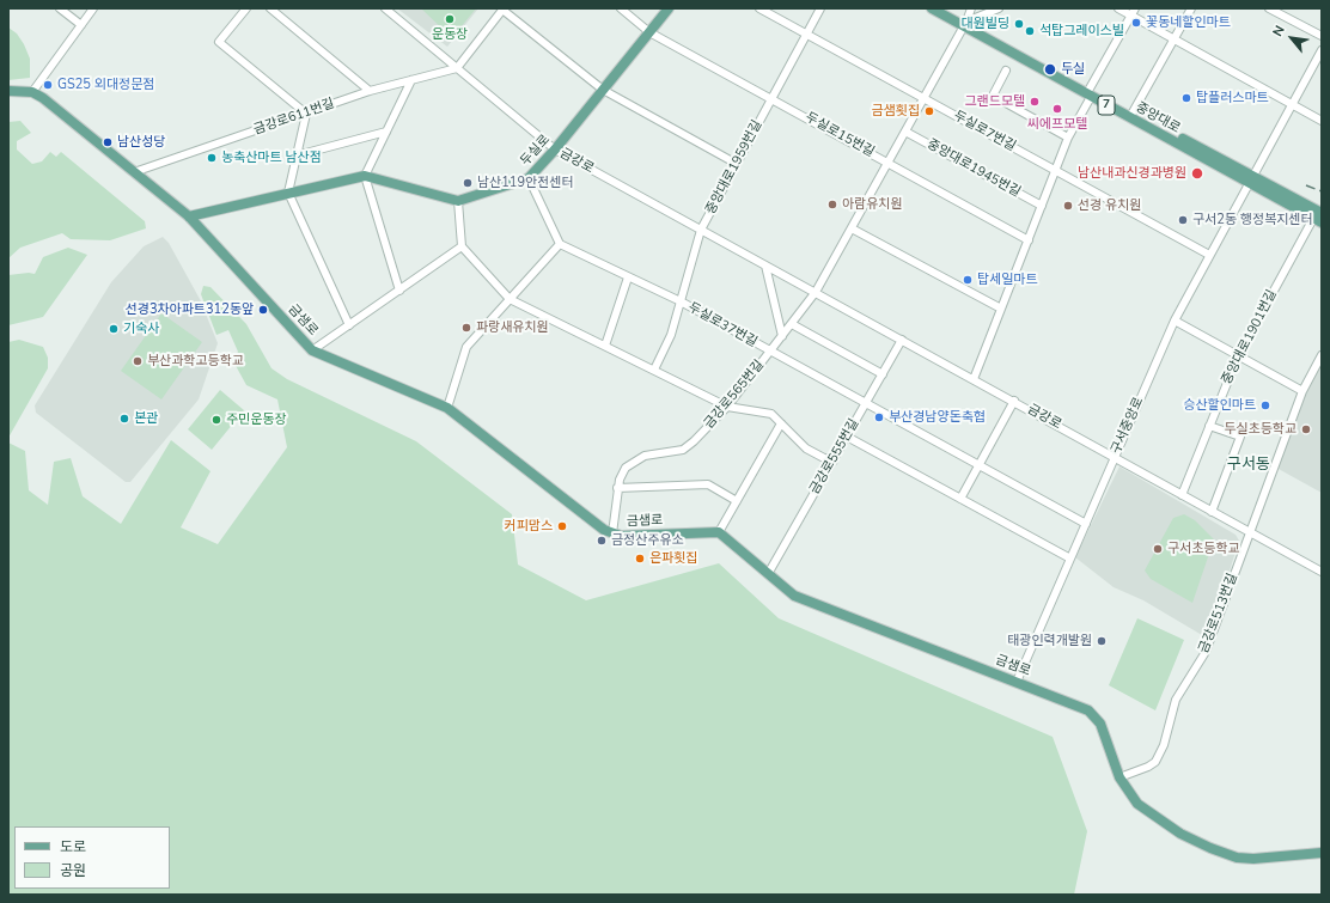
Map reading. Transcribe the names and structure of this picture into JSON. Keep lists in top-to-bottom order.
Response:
{
  "streets": {
    "main road": [
      "7",
      "중앙대로",
      "두실로",
      "금샘로"
    ],
    "street": [
      "금강로611번길",
      "두실로7번길",
      "두실로15번길",
      "금강로",
      "중앙대로1959번길",
      "중앙대로1945번길",
      "두실로37번길",
      "중앙대로1901번길",
      "금강로565번길",
      "구서중앙로",
      "금강로555번길",
      "금강로513번길"
    ]
  },
  "crossings": [
    ["금강로611번길", "금강로"],
    ["금강로611번길", "금샘로"],
    ["중앙대로", "중앙대로1901번길"],
    ["중앙대로", "구서중앙로"],
    ["두실로7번길", "중앙대로1959번길"],
    ["두실로7번길", "구서중앙로"],
    ["두실로15번길", "두실로"],
    ["두실로15번길", "중앙대로1959번길"],
    ["두실로", "금강로"],
    ["금강로", "중앙대로1959번길"],
    ["금강로", "중앙대로1901번길"],
    ["금강로", "금강로565번길"],
    ["금강로", "구서중앙로"],
    ["금강로", "금강로555번길"],
    ["금강로", "금강로513번길"],
    ["중앙대로1959번길", "두실로37번길"],
    ["금샘로", "금강로565번길"],
    ["금샘로", "구서중앙로"],
    ["금샘로", "금강로555번길"],
    ["금샘로", "금강로513번길"],
    ["두실로37번길", "금강로565번길"],
    ["두실로37번길", "구서중앙로"],
    ["두실로37번길", "금강로555번길"]
  ],
  "districts": ["구서동"],
  "places": [
    "운동장",
    "꽃동네할인마트",
    "대원빌딩",
    "석탑그레이스빌",
    "두실",
    "GS25 외대정문점",
    "탑플러스마트",
    "그랜드모텔",
    "씨에프모텔",
    "금샘횟집",
    "남산성당",
    "농축산마트 남산점",
    "남산내과신경과병원",
    "남산119안전센터",
    "아람유치원",
    "선경 유치원",
    "구서2동 행정복지센터",
    "탑세일마트",
    "선경3차아파트312동앞",
    "파랑새유치원",
    "기숙사",
    "부산과학고등학교",
    "승산할인마트",
    "부산경남양돈축협",
    "본관",
    "주민운동장",
    "두실초등학교",
    "커피맘스",
    "금정산주유소",
    "구서초등학교",
    "은파횟집",
    "태광인력개발원"
  ],
  "legend": ["도로", "공원"],
  "north": "top left"
}
